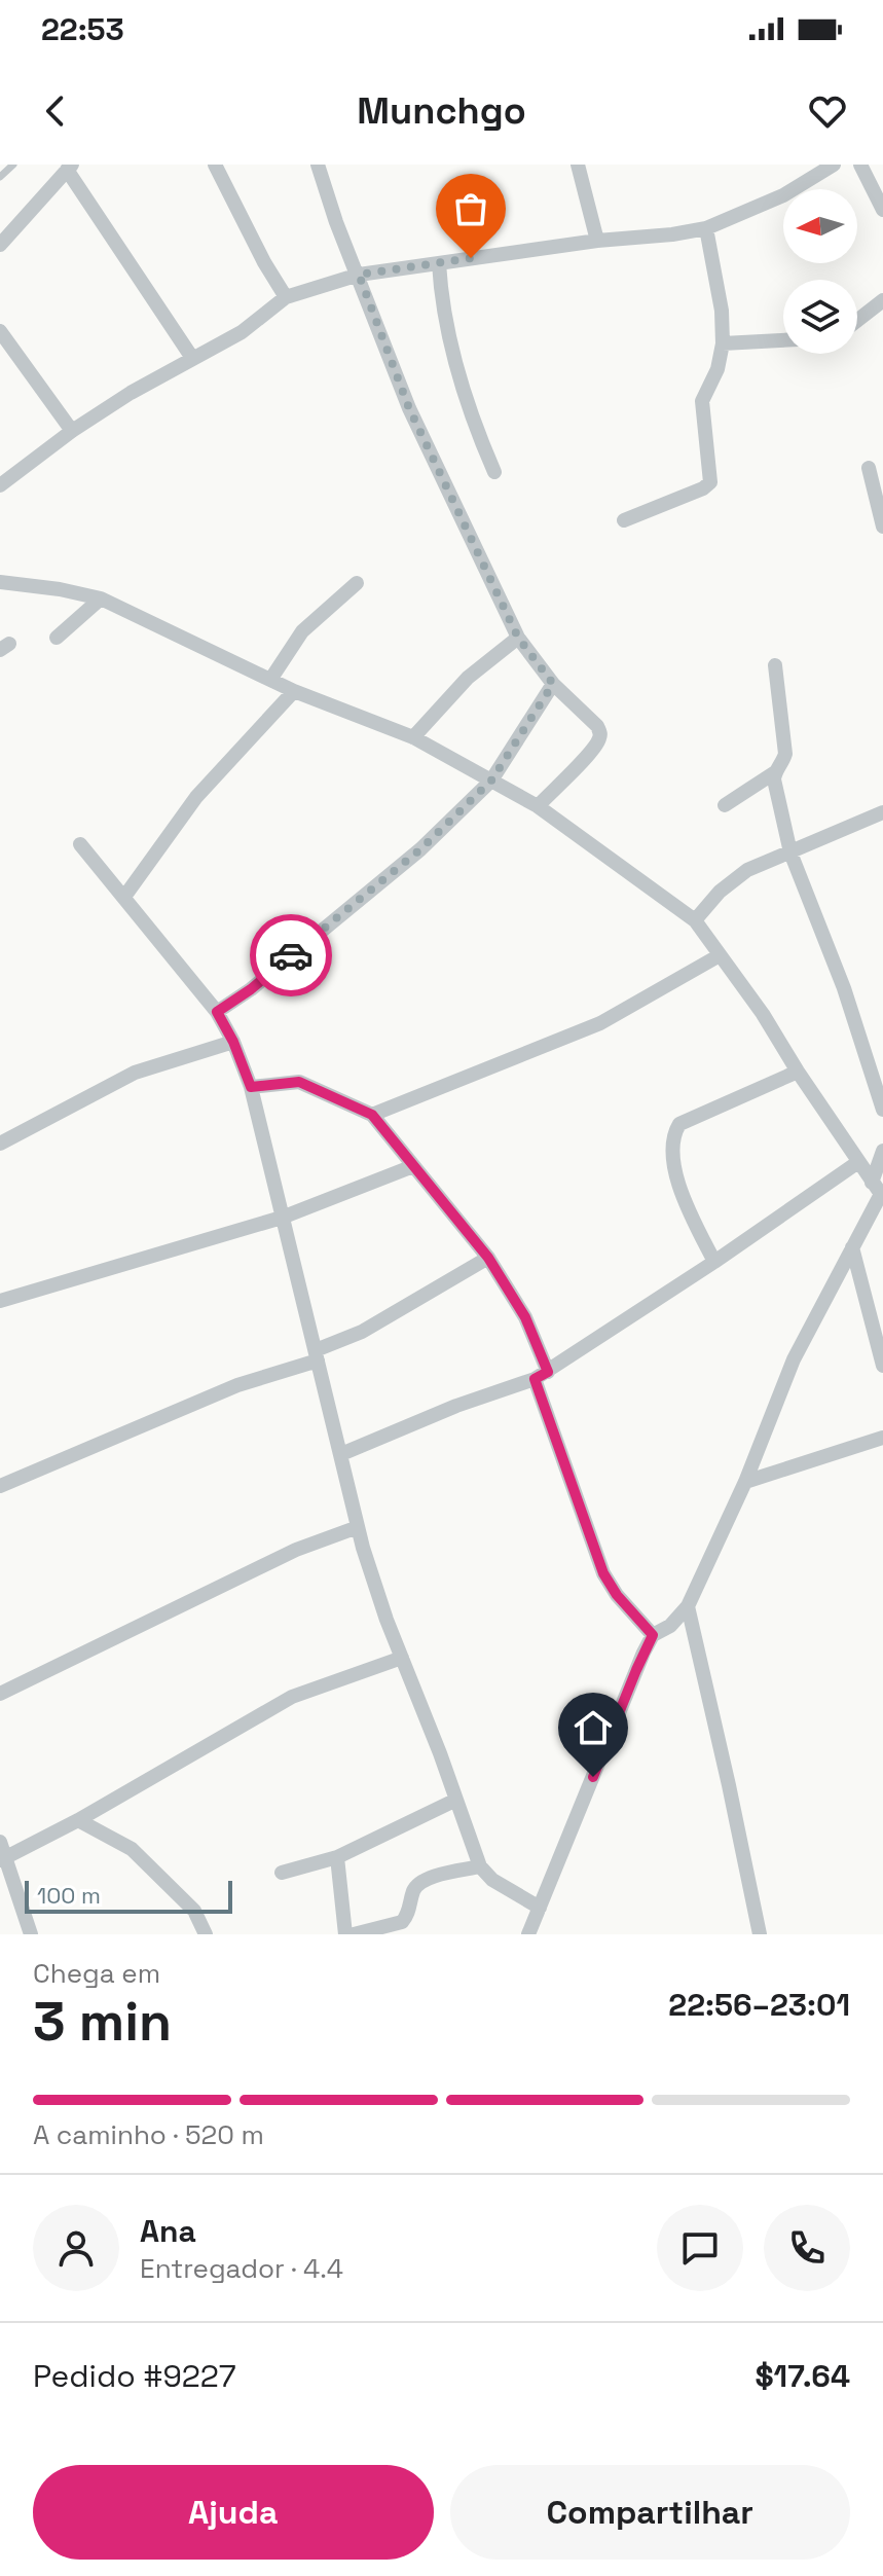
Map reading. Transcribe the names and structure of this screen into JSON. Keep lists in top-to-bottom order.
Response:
{
  "scale_bar": "100 m",
  "north": "left",
  "page": {
    "status": "22:53",
    "header": "Munchgo",
    "scale": "100 m",
    "heading": ["3 min", "Chega em", "22:56–23:01"],
    "panel": [
      "Ana",
      "Entregador · 4.4",
      "Pedido #9227",
      "$17.64"
    ],
    "bar": "A caminho · 520 m",
    "buttons": ["Ajuda", "Compartilhar"]
  }
}
